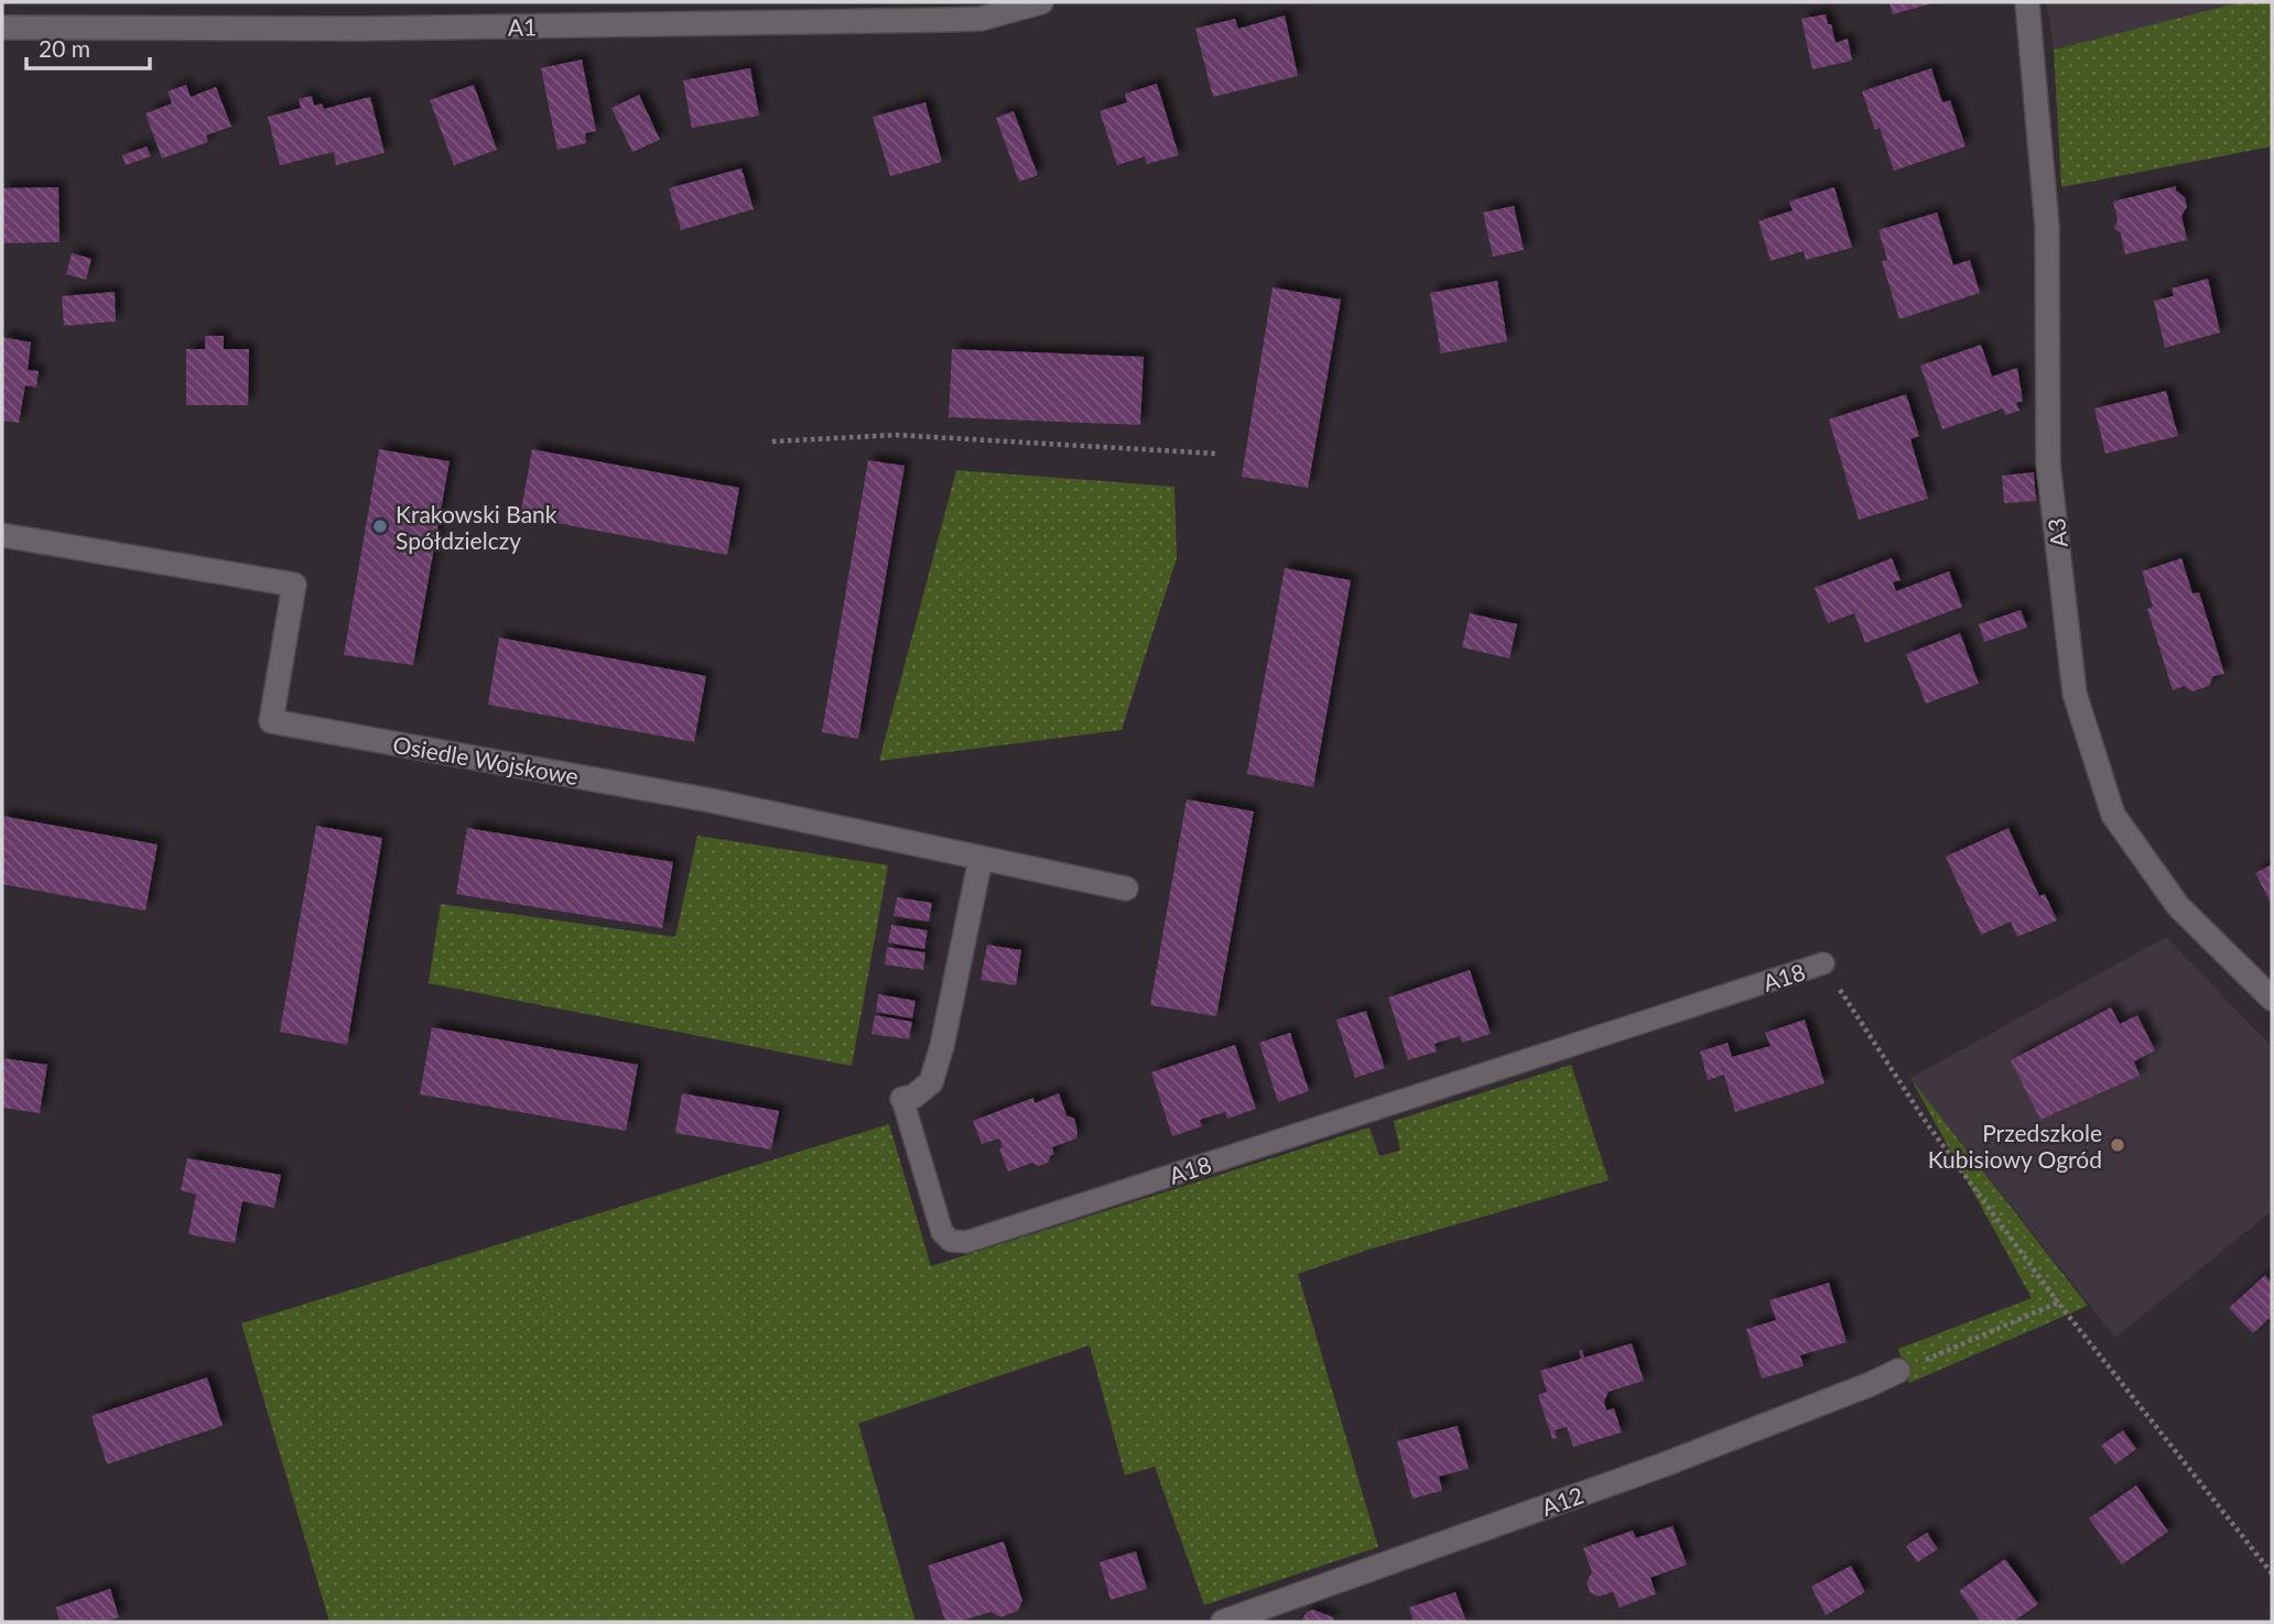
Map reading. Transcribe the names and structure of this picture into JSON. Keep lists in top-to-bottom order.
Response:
{
  "streets": {
    "street": [
      "A1",
      "A3",
      "Osiedle Wojskowe",
      "A18",
      "A12"
    ]
  },
  "crossings": [
    ["Osiedle Wojskowe", "A18"]
  ],
  "places": ["Krakowski Bank Spółdzielczy", "Przedszkole Kubisiowy Ogród"],
  "scale_bar": "20 m"
}
